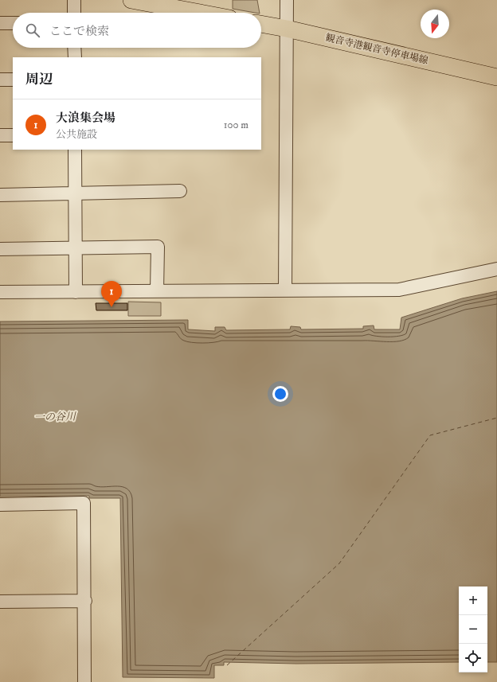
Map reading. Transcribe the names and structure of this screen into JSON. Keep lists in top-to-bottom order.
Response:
{
  "streets": {
    "main road": ["観音寺港観音寺停車場線"]
  },
  "water": ["一の谷川"],
  "north": "bottom",
  "page": {
    "search": "ここで検索",
    "heading": "周辺",
    "list": [
      {
        "mark": "1",
        "name": "大浪集会場",
        "note": "公共施設",
        "value": "100 m"
      }
    ],
    "pins": "1",
    "map_buttons": ["+", "−"]
  }
}
